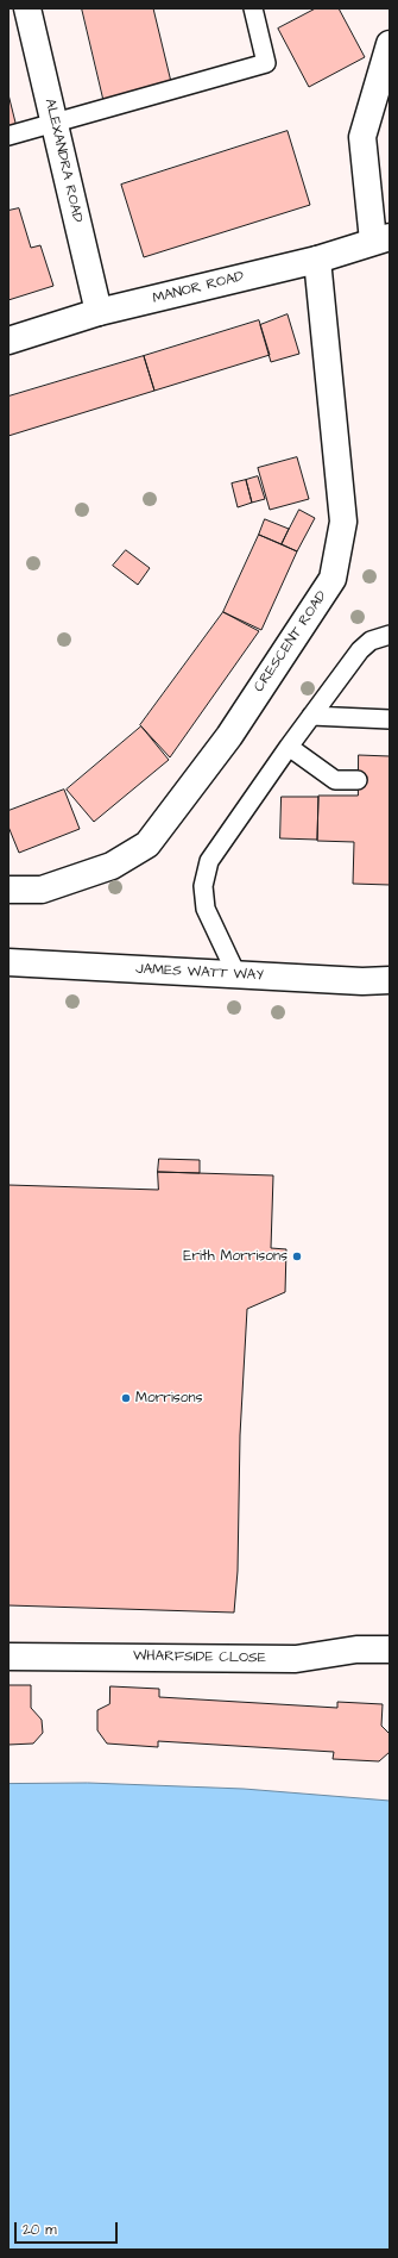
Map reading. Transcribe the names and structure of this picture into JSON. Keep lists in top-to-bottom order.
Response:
{
  "streets": {
    "street": [
      "ALEXANDRA ROAD",
      "MANOR ROAD",
      "CRESCENT ROAD",
      "JAMES WATT WAY",
      "WHARFSIDE CLOSE"
    ]
  },
  "crossings": [
    ["ALEXANDRA ROAD", "MANOR ROAD"],
    ["MANOR ROAD", "CRESCENT ROAD"]
  ],
  "places": ["Erith Morrisons", "Morrisons"],
  "scale_bar": "20 m"
}
